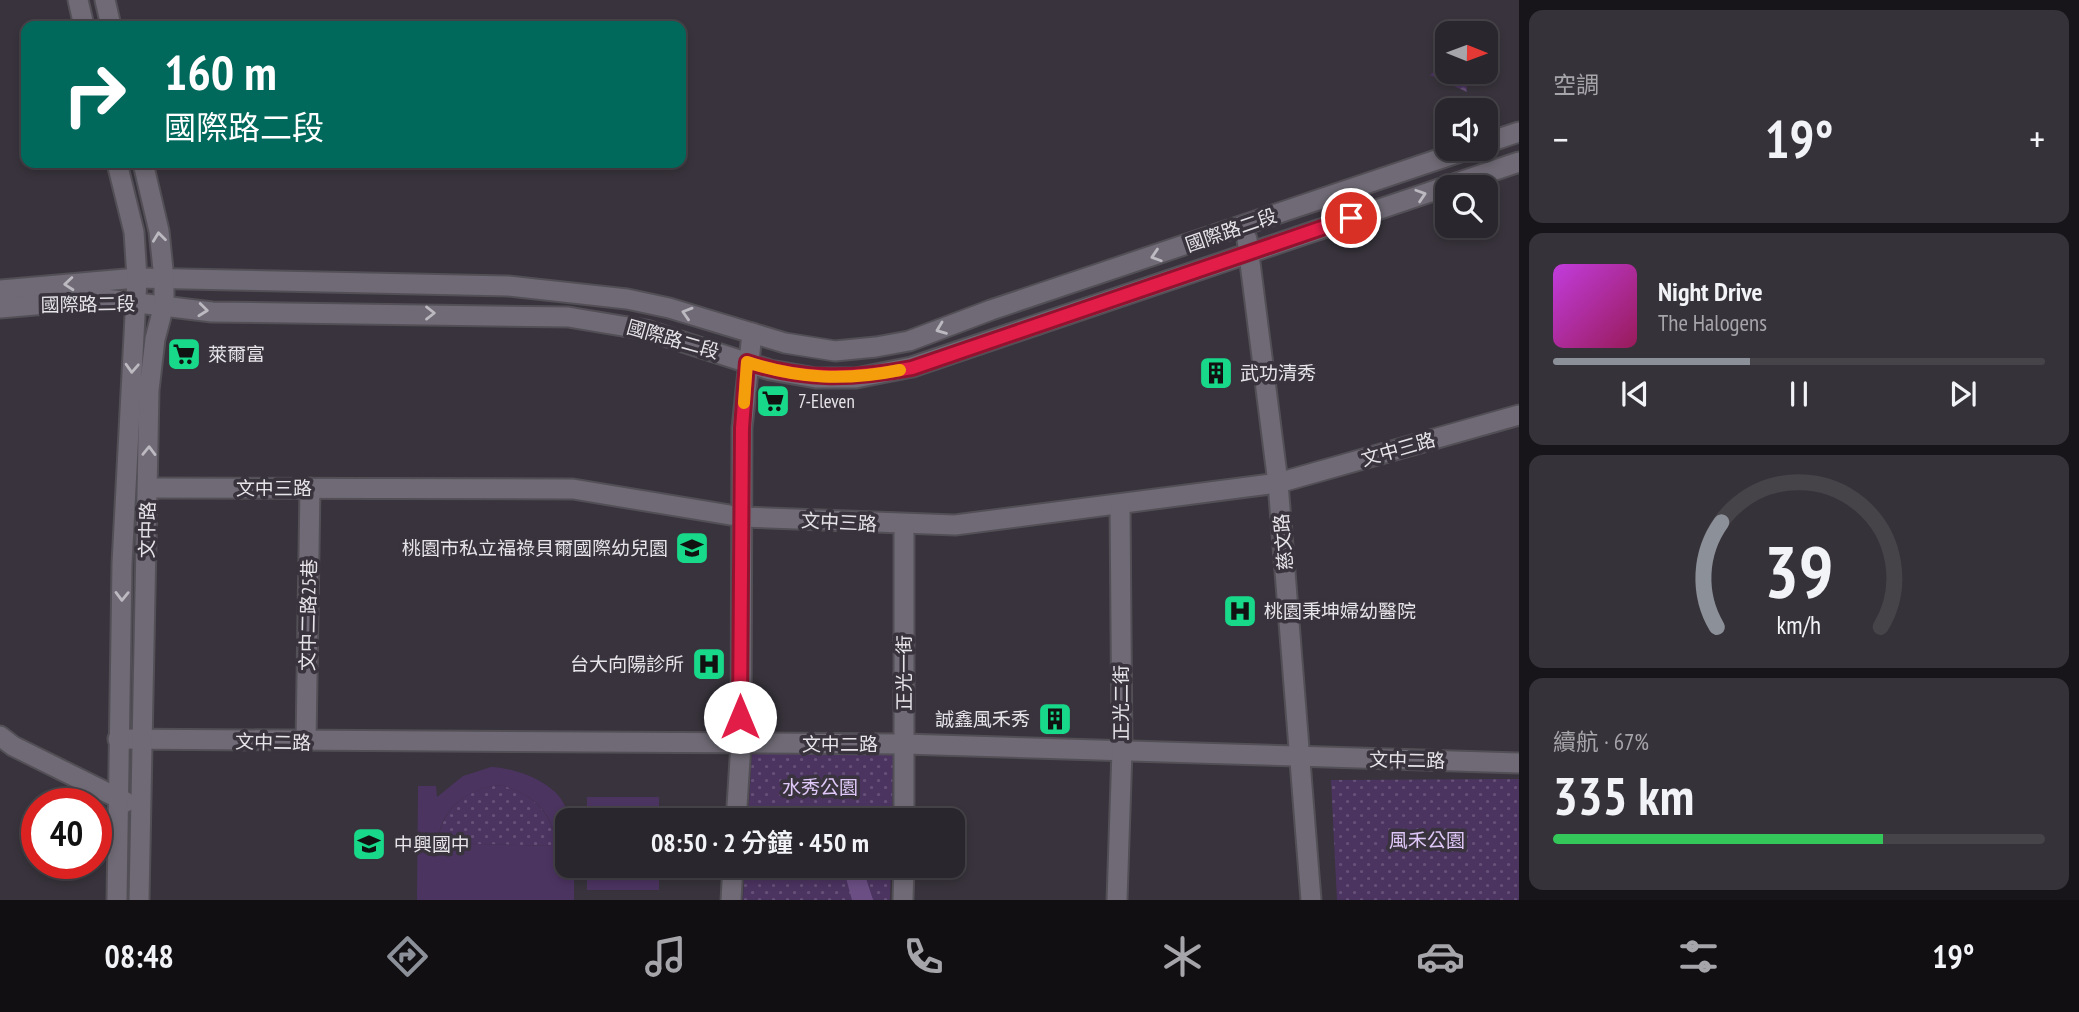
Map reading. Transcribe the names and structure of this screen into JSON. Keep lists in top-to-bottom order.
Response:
{
  "streets": {
    "street": [
      "國際路二段",
      "文中三路",
      "文中路",
      "慈文路",
      "文中二路25巷",
      "正光一街",
      "正光二街",
      "文中二路"
    ]
  },
  "crossings": [
    ["國際路二段", "文中路"],
    ["國際路二段", "慈文路"],
    ["文中三路", "文中路"],
    ["文中三路", "慈文路"],
    ["文中三路", "文中二路25巷"],
    ["文中三路", "正光一街"],
    ["文中三路", "正光二街"],
    ["文中路", "文中二路"],
    ["慈文路", "文中二路"],
    ["文中二路25巷", "文中二路"],
    ["正光一街", "文中二路"],
    ["正光二街", "文中二路"]
  ],
  "parks": ["水秀公園", "風禾公園"],
  "places": {
    "supermarket": ["萊爾富", "7-Eleven"],
    "building": ["武功清秀", "誠鑫風禾秀"],
    "school or university": ["桃園市私立福祿貝爾國際幼兒園", "中興國中"],
    "hospital": ["桃園秉坤婦幼醫院", "台大向陽診所"]
  },
  "north": "right",
  "page": {
    "tile": [
      "空調",
      ["續航 · 67%", "335 km"]
    ],
    "turn": ["160 m", "國際路二段"],
    "heat": ["−", "19°", "+"],
    "song": ["Night Drive", "The Halogens"],
    "limit": "40",
    "trip": "08:50 · 2 分鐘 · 450 m",
    "tabs": ["08:48", "19°"],
    "gauge": ["39", "km/h"]
  }
}
